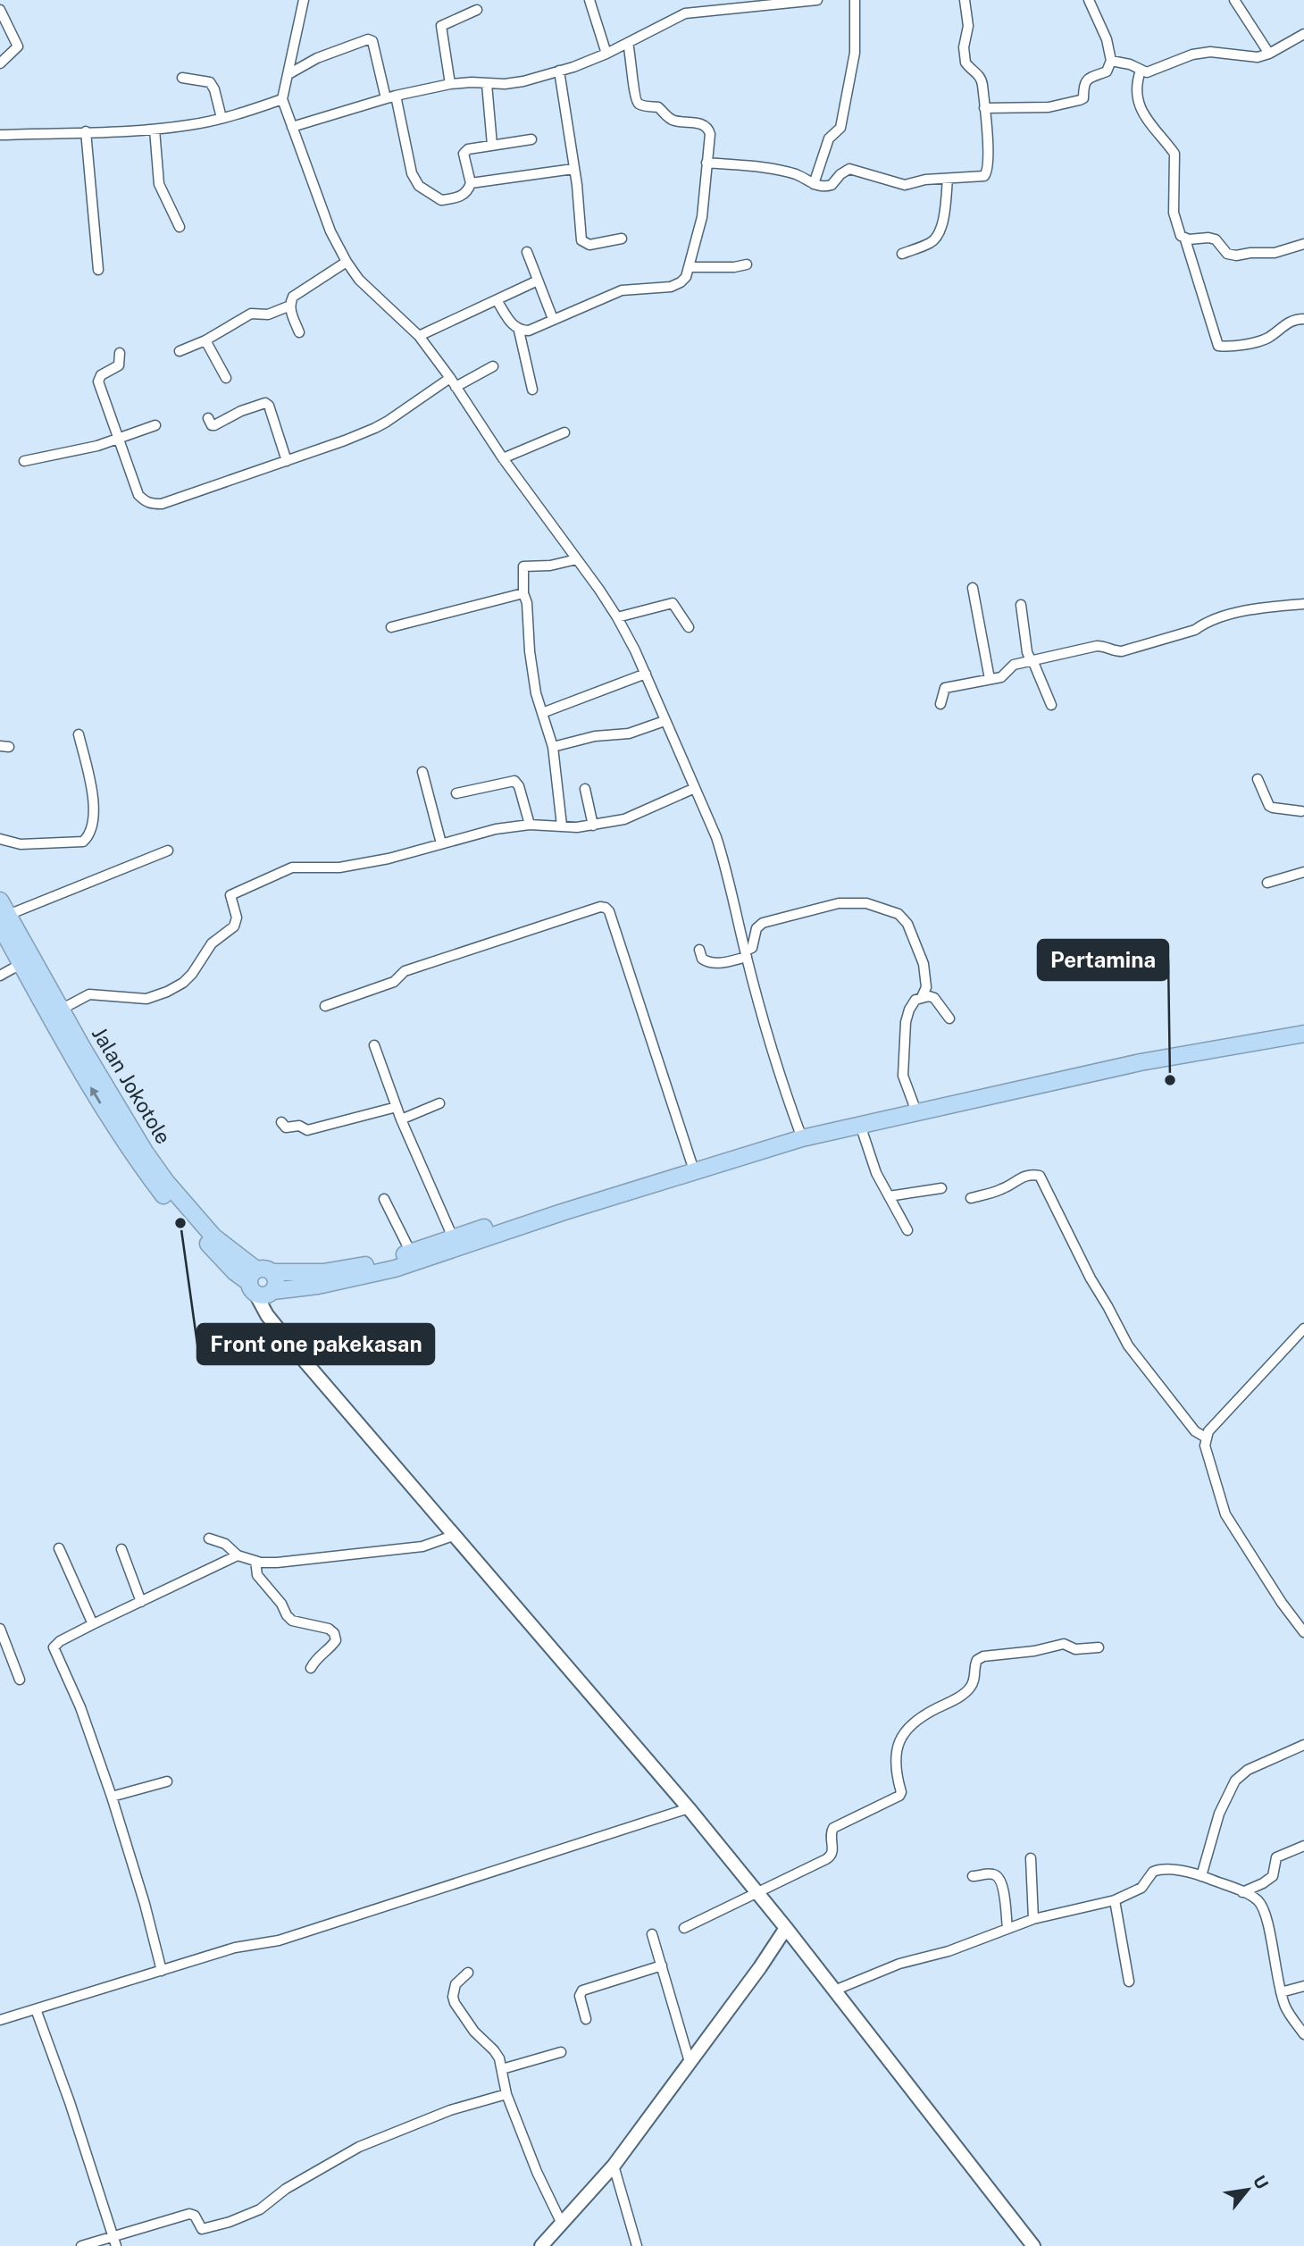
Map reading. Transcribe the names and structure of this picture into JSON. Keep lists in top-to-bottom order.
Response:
{
  "streets": {
    "highway": ["Jalan Jokotole"]
  },
  "places": ["Pertamina", "Front one pakekasan"],
  "north": "top right"
}
